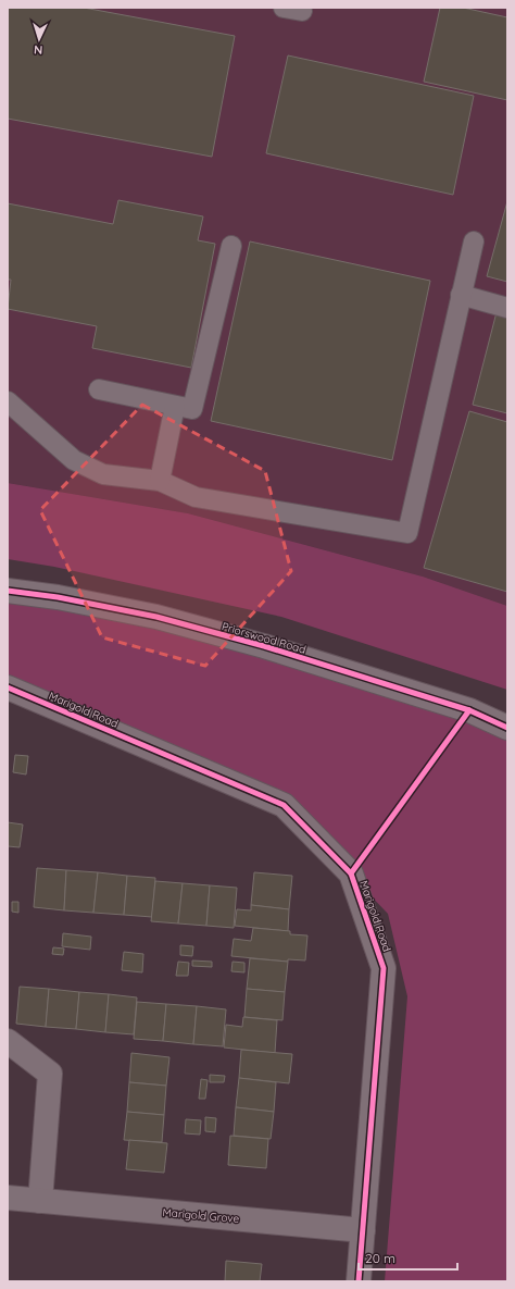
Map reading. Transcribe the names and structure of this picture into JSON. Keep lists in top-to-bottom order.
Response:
{
  "streets": {
    "street": ["Priorswood Road", "Marigold Road", "Marigold Grove"]
  },
  "crossings": [
    ["Marigold Road", "Marigold Grove"]
  ],
  "scale_bar": "20 m",
  "north": "bottom"
}
